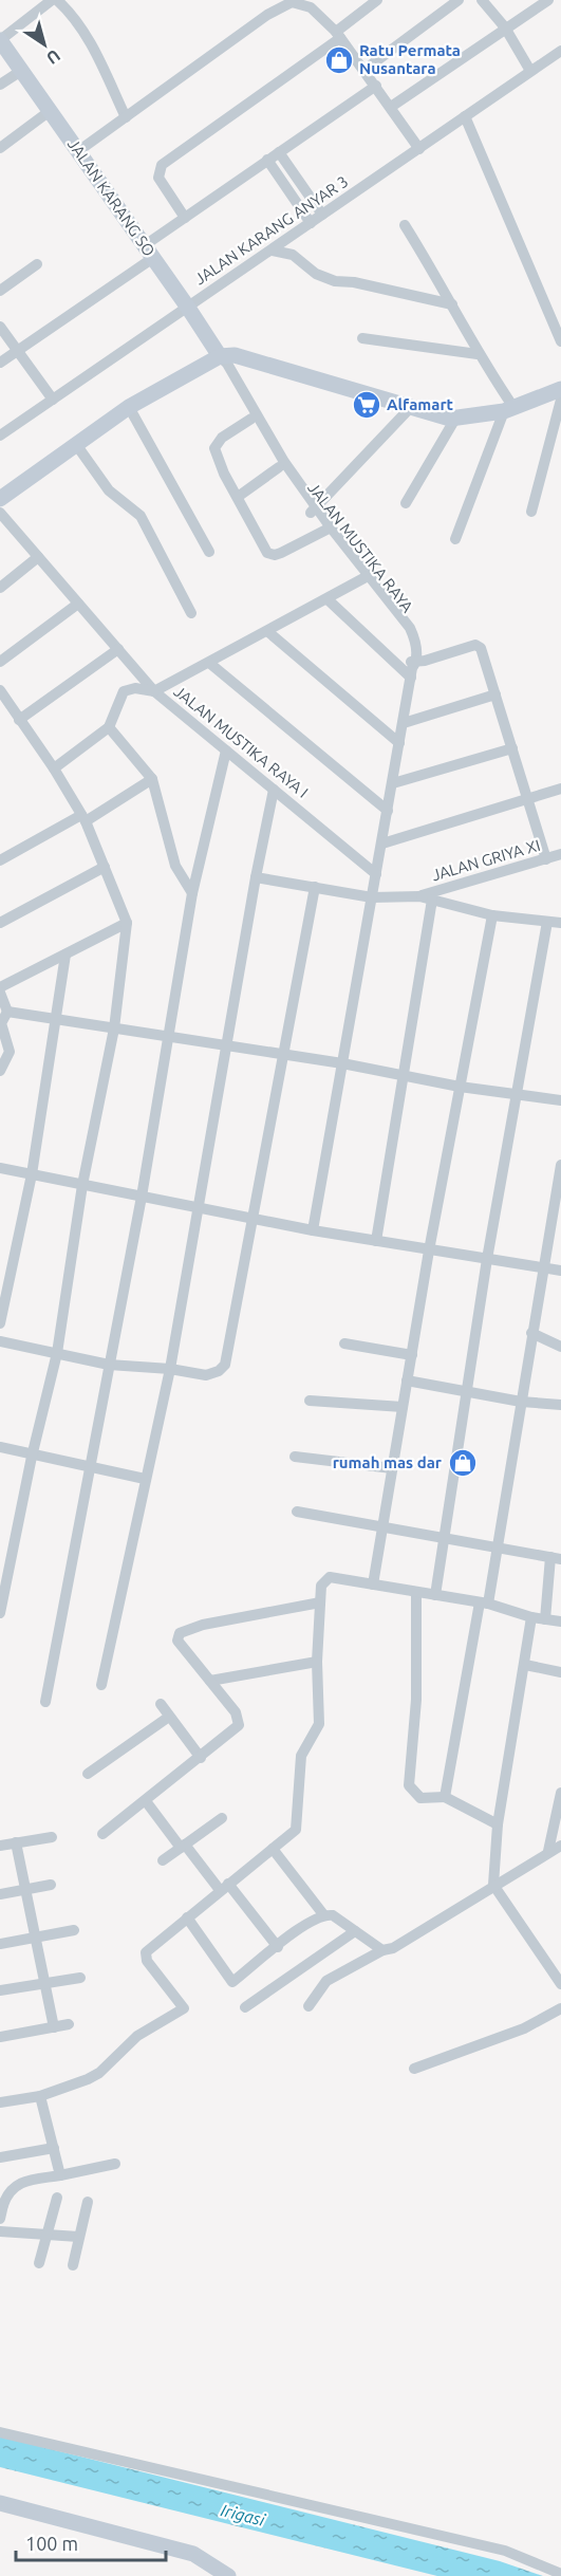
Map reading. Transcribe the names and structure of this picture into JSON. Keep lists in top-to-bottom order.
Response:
{
  "streets": {
    "street": [
      "JALAN KARANG SO",
      "JALAN KARANG ANYAR 3",
      "JALAN MUSTIKA RAYA",
      "JALAN MUSTIKA RAYA I",
      "JALAN GRIYA XI"
    ]
  },
  "crossings": [
    ["JALAN KARANG SO", "JALAN KARANG ANYAR 3"],
    ["JALAN KARANG SO", "JALAN MUSTIKA RAYA"],
    ["JALAN MUSTIKA RAYA", "JALAN MUSTIKA RAYA I"]
  ],
  "water": ["Irigasi"],
  "places": {
    "shop": ["Ratu Permata Nusantara", "rumah mas dar"],
    "supermarket": ["Alfamart"]
  },
  "scale_bar": "100 m",
  "north": "bottom right"
}
